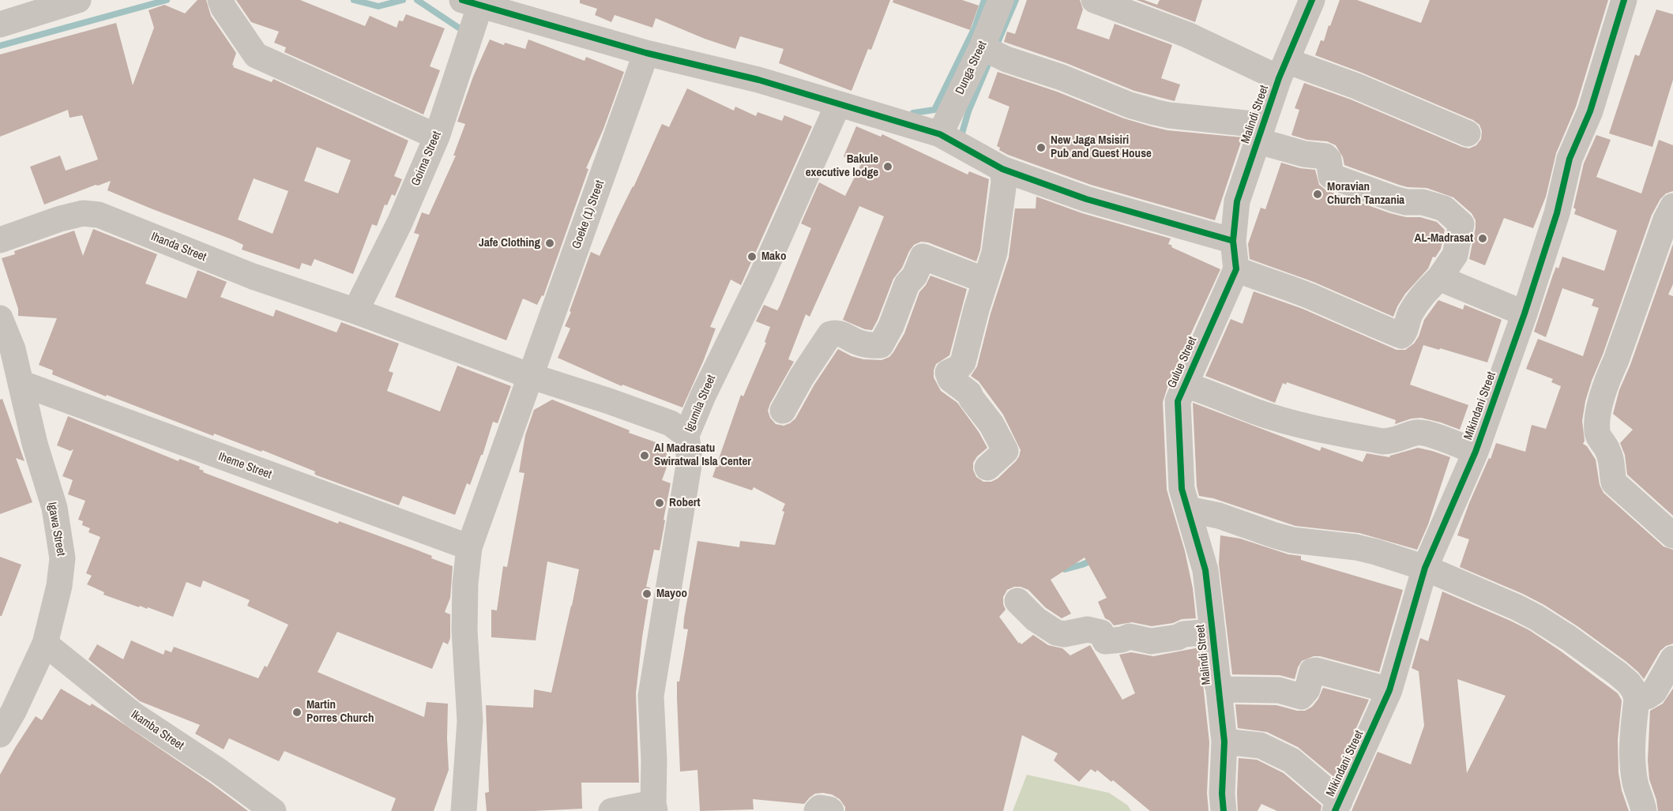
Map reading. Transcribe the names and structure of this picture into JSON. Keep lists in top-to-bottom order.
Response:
{
  "streets": {
    "street": [
      "Dunga Street",
      "Malindi Street",
      "Goima Street",
      "Goeke (1) Street",
      "Ihanda Street",
      "Gulue Street",
      "Igumila Street",
      "Mikindani Street",
      "Iheme Street",
      "Igawa Street",
      "Ikamba Street"
    ]
  },
  "crossings": [
    ["Malindi Street", "Gulue Street"],
    ["Goima Street", "Ihanda Street"],
    ["Goeke (1) Street", "Ihanda Street"],
    ["Goeke (1) Street", "Iheme Street"],
    ["Ihanda Street", "Igumila Street"],
    ["Iheme Street", "Igawa Street"],
    ["Igawa Street", "Ikamba Street"]
  ],
  "places": [
    "New Jaga Msisiri Pub and Guest House",
    "Bakule executive lodge",
    "Moravian Church Tanzania",
    "AL-Madrasat",
    "Jafe Clothing",
    "Mako",
    "Al Madrasatu Swiratwal Isla Center",
    "Robert",
    "Mayoo",
    "Martin Porres Church"
  ]
}
